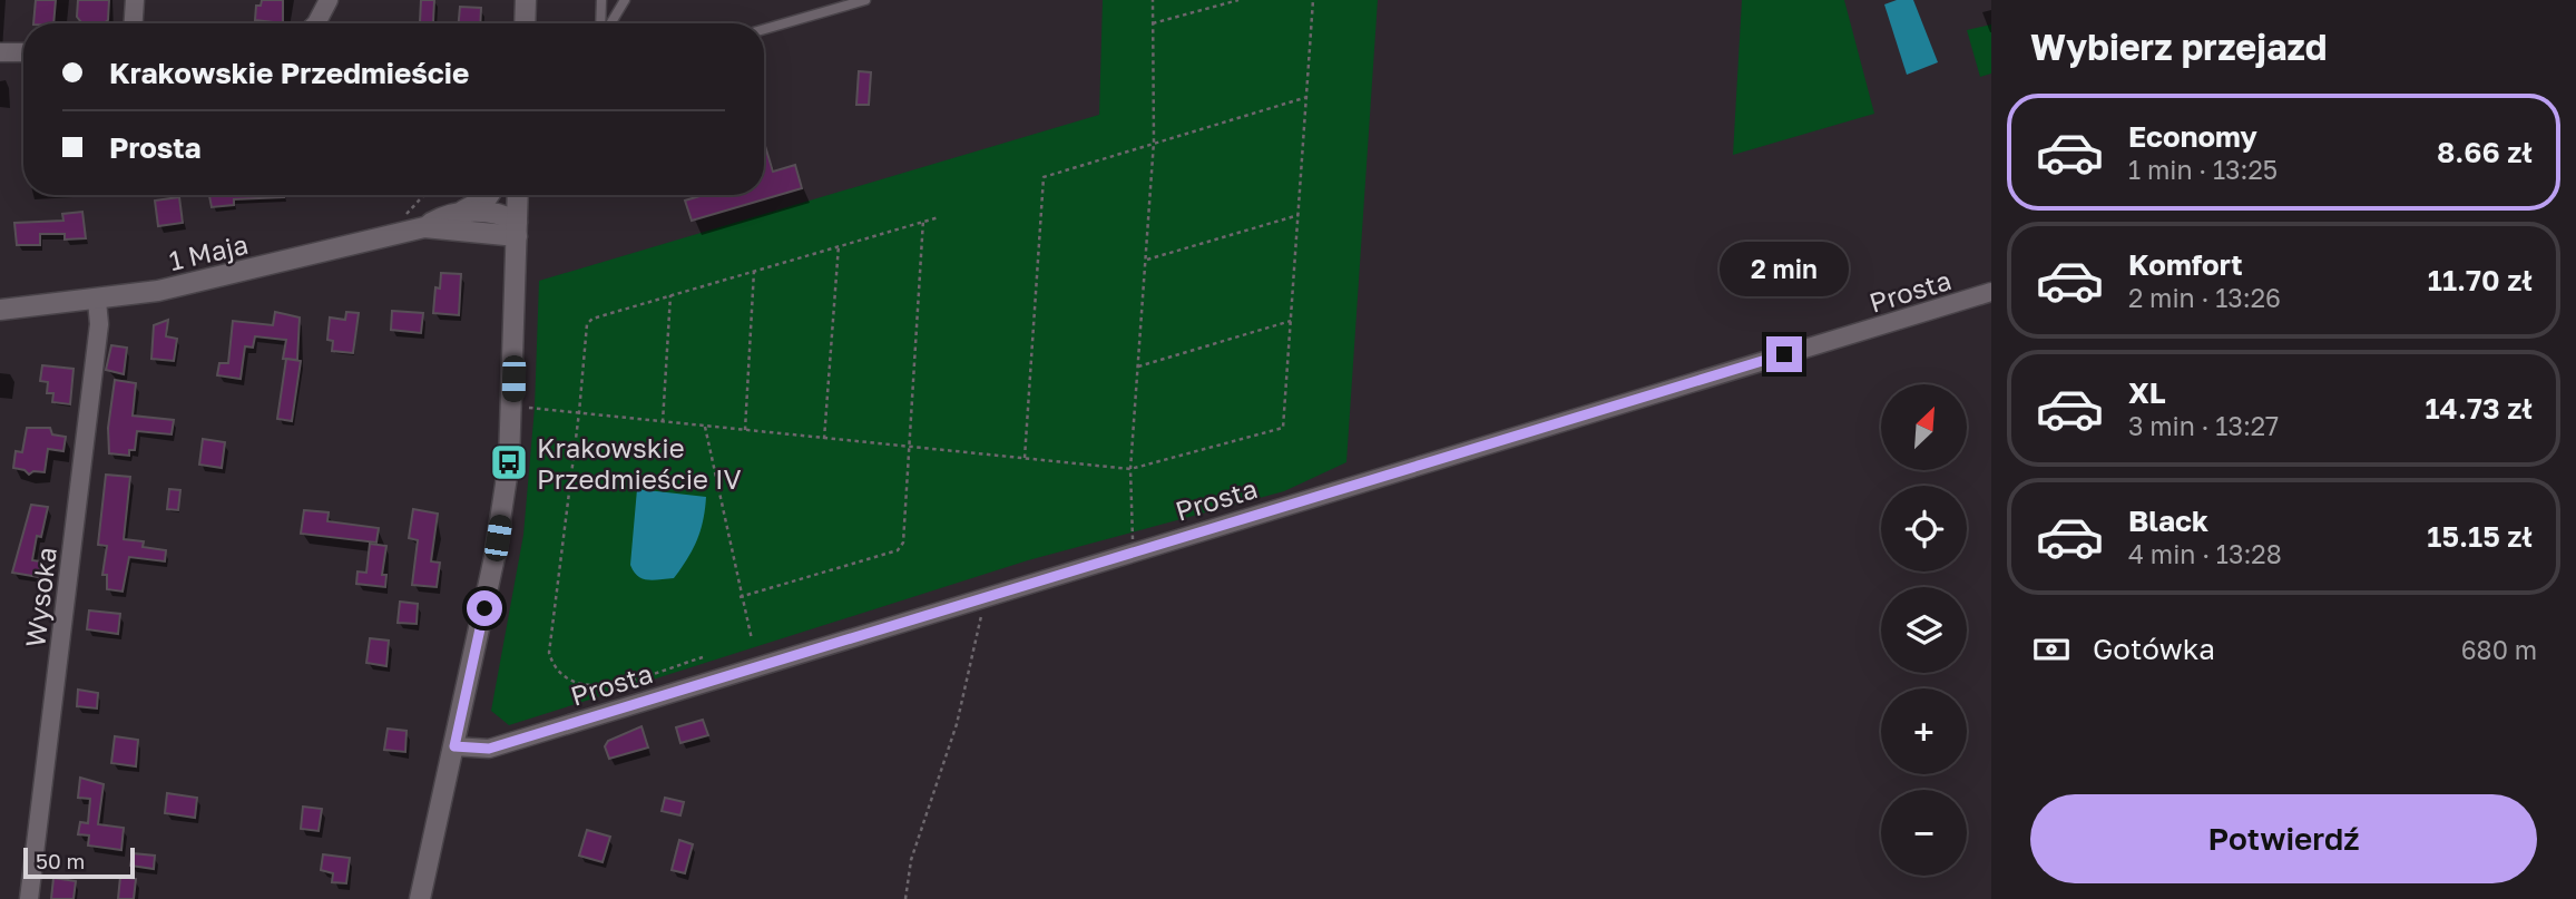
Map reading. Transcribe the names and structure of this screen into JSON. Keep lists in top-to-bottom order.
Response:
{
  "streets": {
    "main road": ["1 Maja"],
    "street": ["Prosta", "Wysoka"]
  },
  "crossings": [
    ["1 Maja", "Wysoka"]
  ],
  "places": {
    "bus stop": ["Krakowskie Przedmieście IV"]
  },
  "scale_bar": "50 m",
  "north": "top right",
  "page": {
    "heading": "Wybierz przejazd",
    "banner": ["Krakowskie Przedmieście", "Prosta"],
    "list": [
      {
        "name": "Economy",
        "note": "1 min · 13:25",
        "value": "8.66 zł"
      },
      {
        "name": "Komfort",
        "note": "2 min · 13:26",
        "value": "11.70 zł"
      },
      {
        "name": "XL",
        "note": "3 min · 13:27",
        "value": "14.73 zł"
      },
      {
        "name": "Black",
        "note": "4 min · 13:28",
        "value": "15.15 zł"
      }
    ],
    "bubble": "2 min",
    "map_buttons": ["+", "−"],
    "pay": ["Gotówka", "680 m"],
    "buttons": "Potwierdź",
    "scale": "50 m"
  }
}
